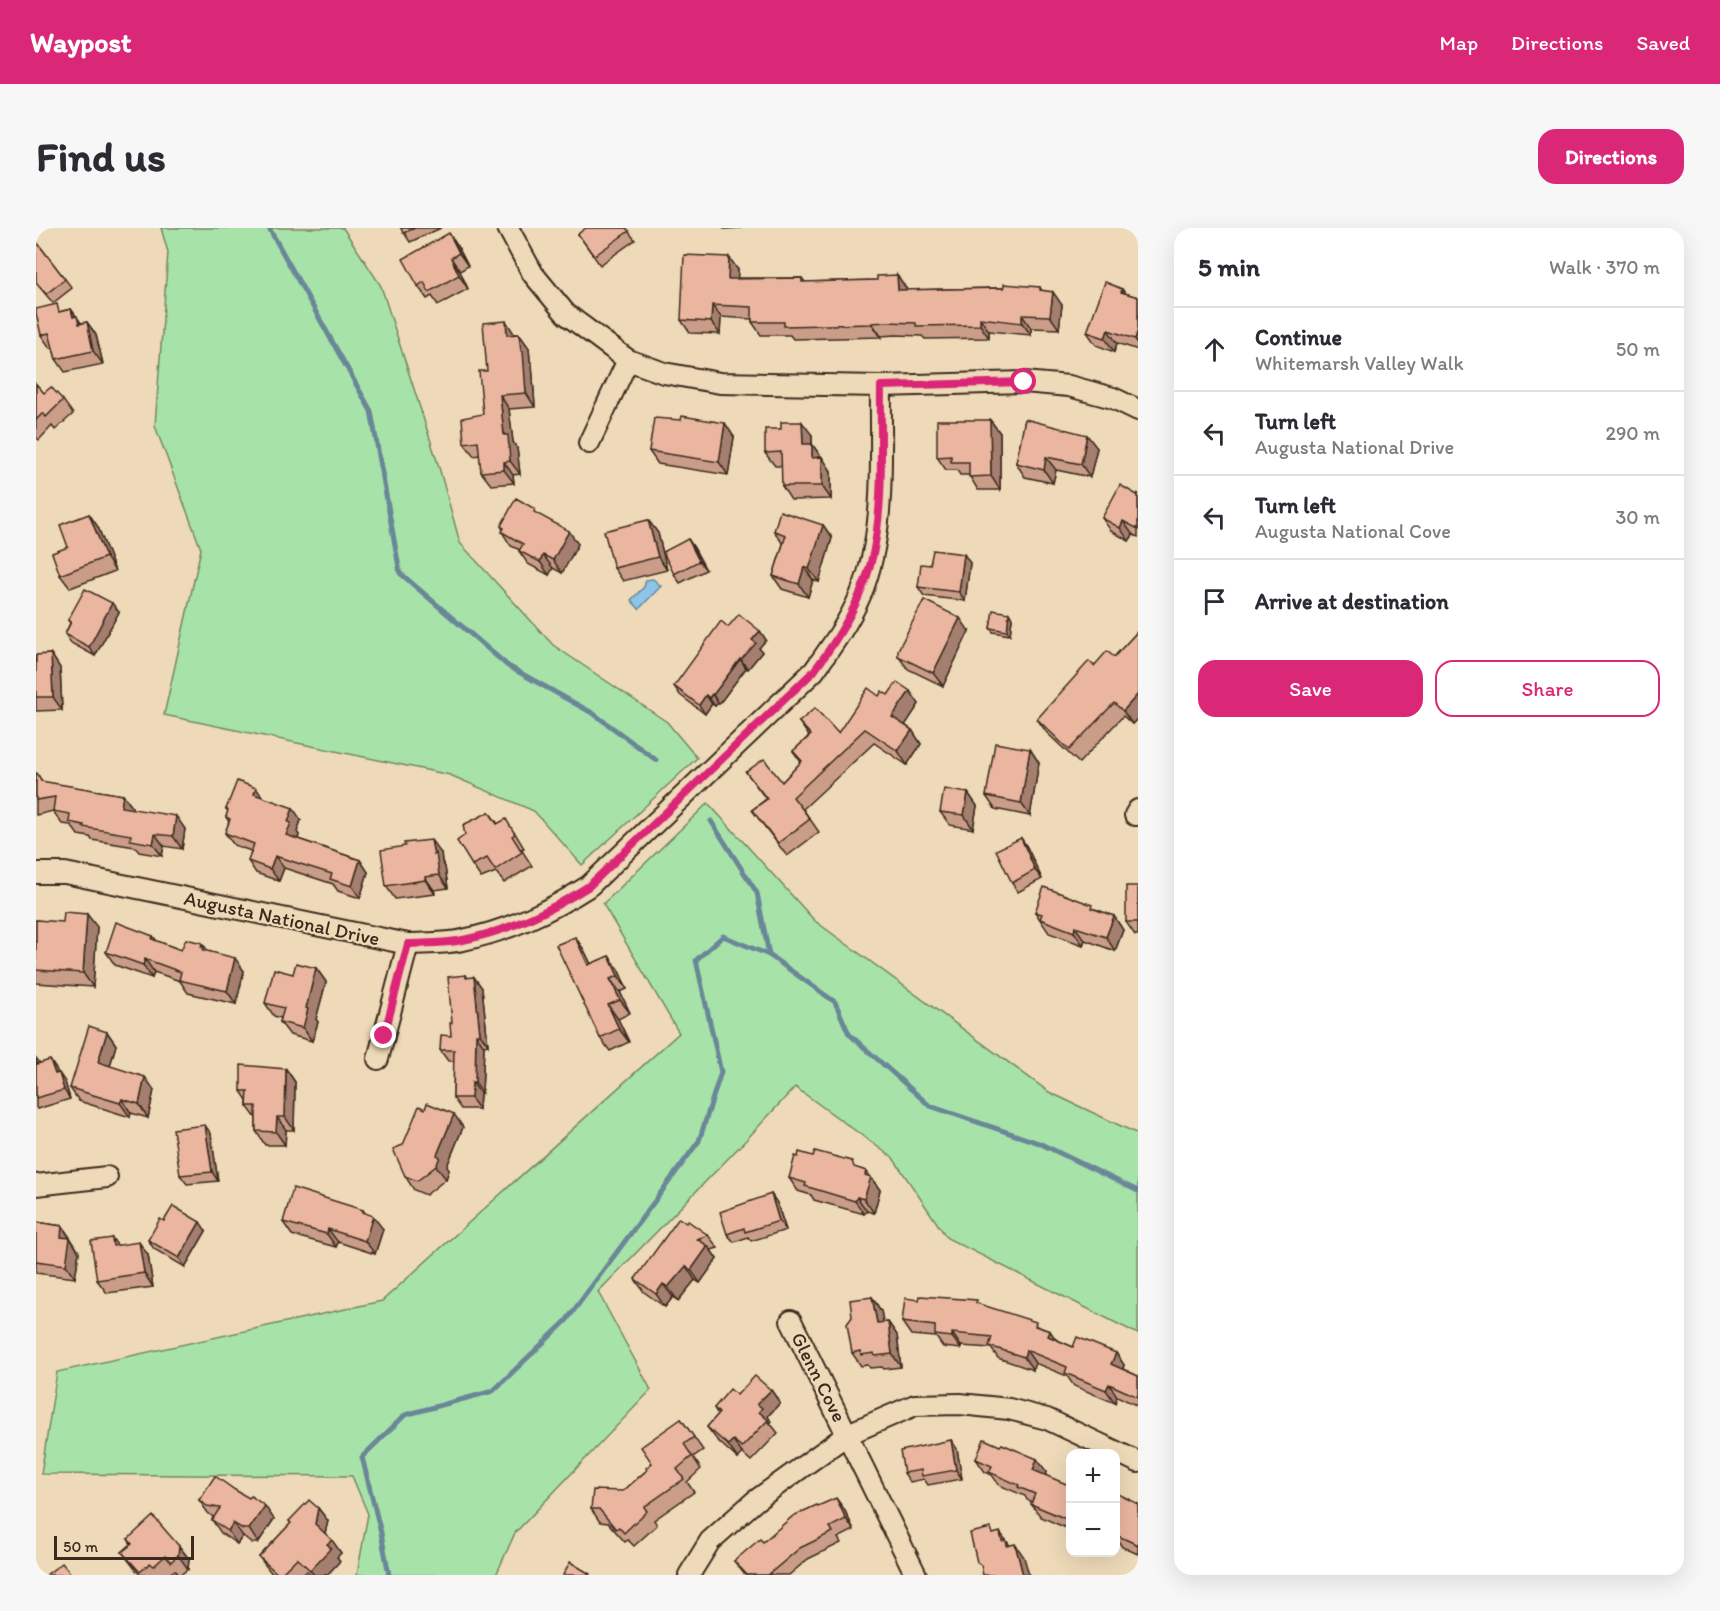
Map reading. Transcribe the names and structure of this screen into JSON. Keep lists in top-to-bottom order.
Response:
{
  "streets": {
    "street": ["Augusta National Drive", "Glenn Cove"]
  },
  "scale_bar": "50 m",
  "page": {
    "header": "Waypost",
    "nav": ["Map", "Directions", "Saved"],
    "buttons": [
      "Directions",
      ["Save", "Share"]
    ],
    "title": "Find us",
    "heading": ["5 min", "Walk · 370 m"],
    "list": [
      ["Continue", "Whitemarsh Valley Walk", "50 m"],
      ["Turn left", "Augusta National Drive", "290 m"],
      ["Turn left", "Augusta National Cove", "30 m"],
      "Arrive at destination"
    ],
    "map_buttons": ["+", "−"],
    "scale": "50 m"
  }
}
